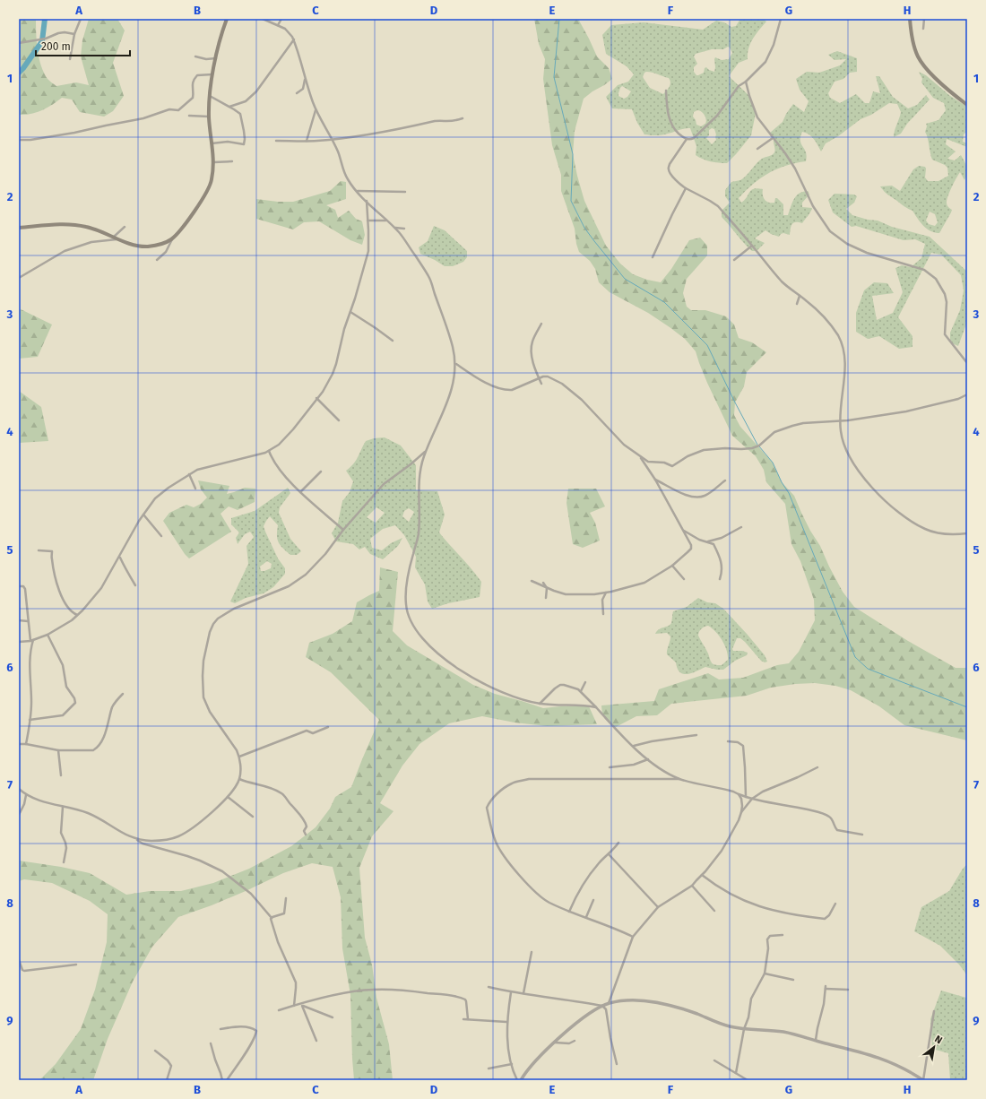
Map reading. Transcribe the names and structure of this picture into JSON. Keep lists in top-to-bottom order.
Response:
{
  "scale_bar": "200 m",
  "north": "top right",
  "grid": {
    "columns": [
      "A",
      "B",
      "C",
      "D",
      "E",
      "F",
      "G",
      "H"
    ],
    "rows": [
      "1",
      "2",
      "3",
      "4",
      "5",
      "6",
      "7",
      "8",
      "9"
    ]
  }
}
